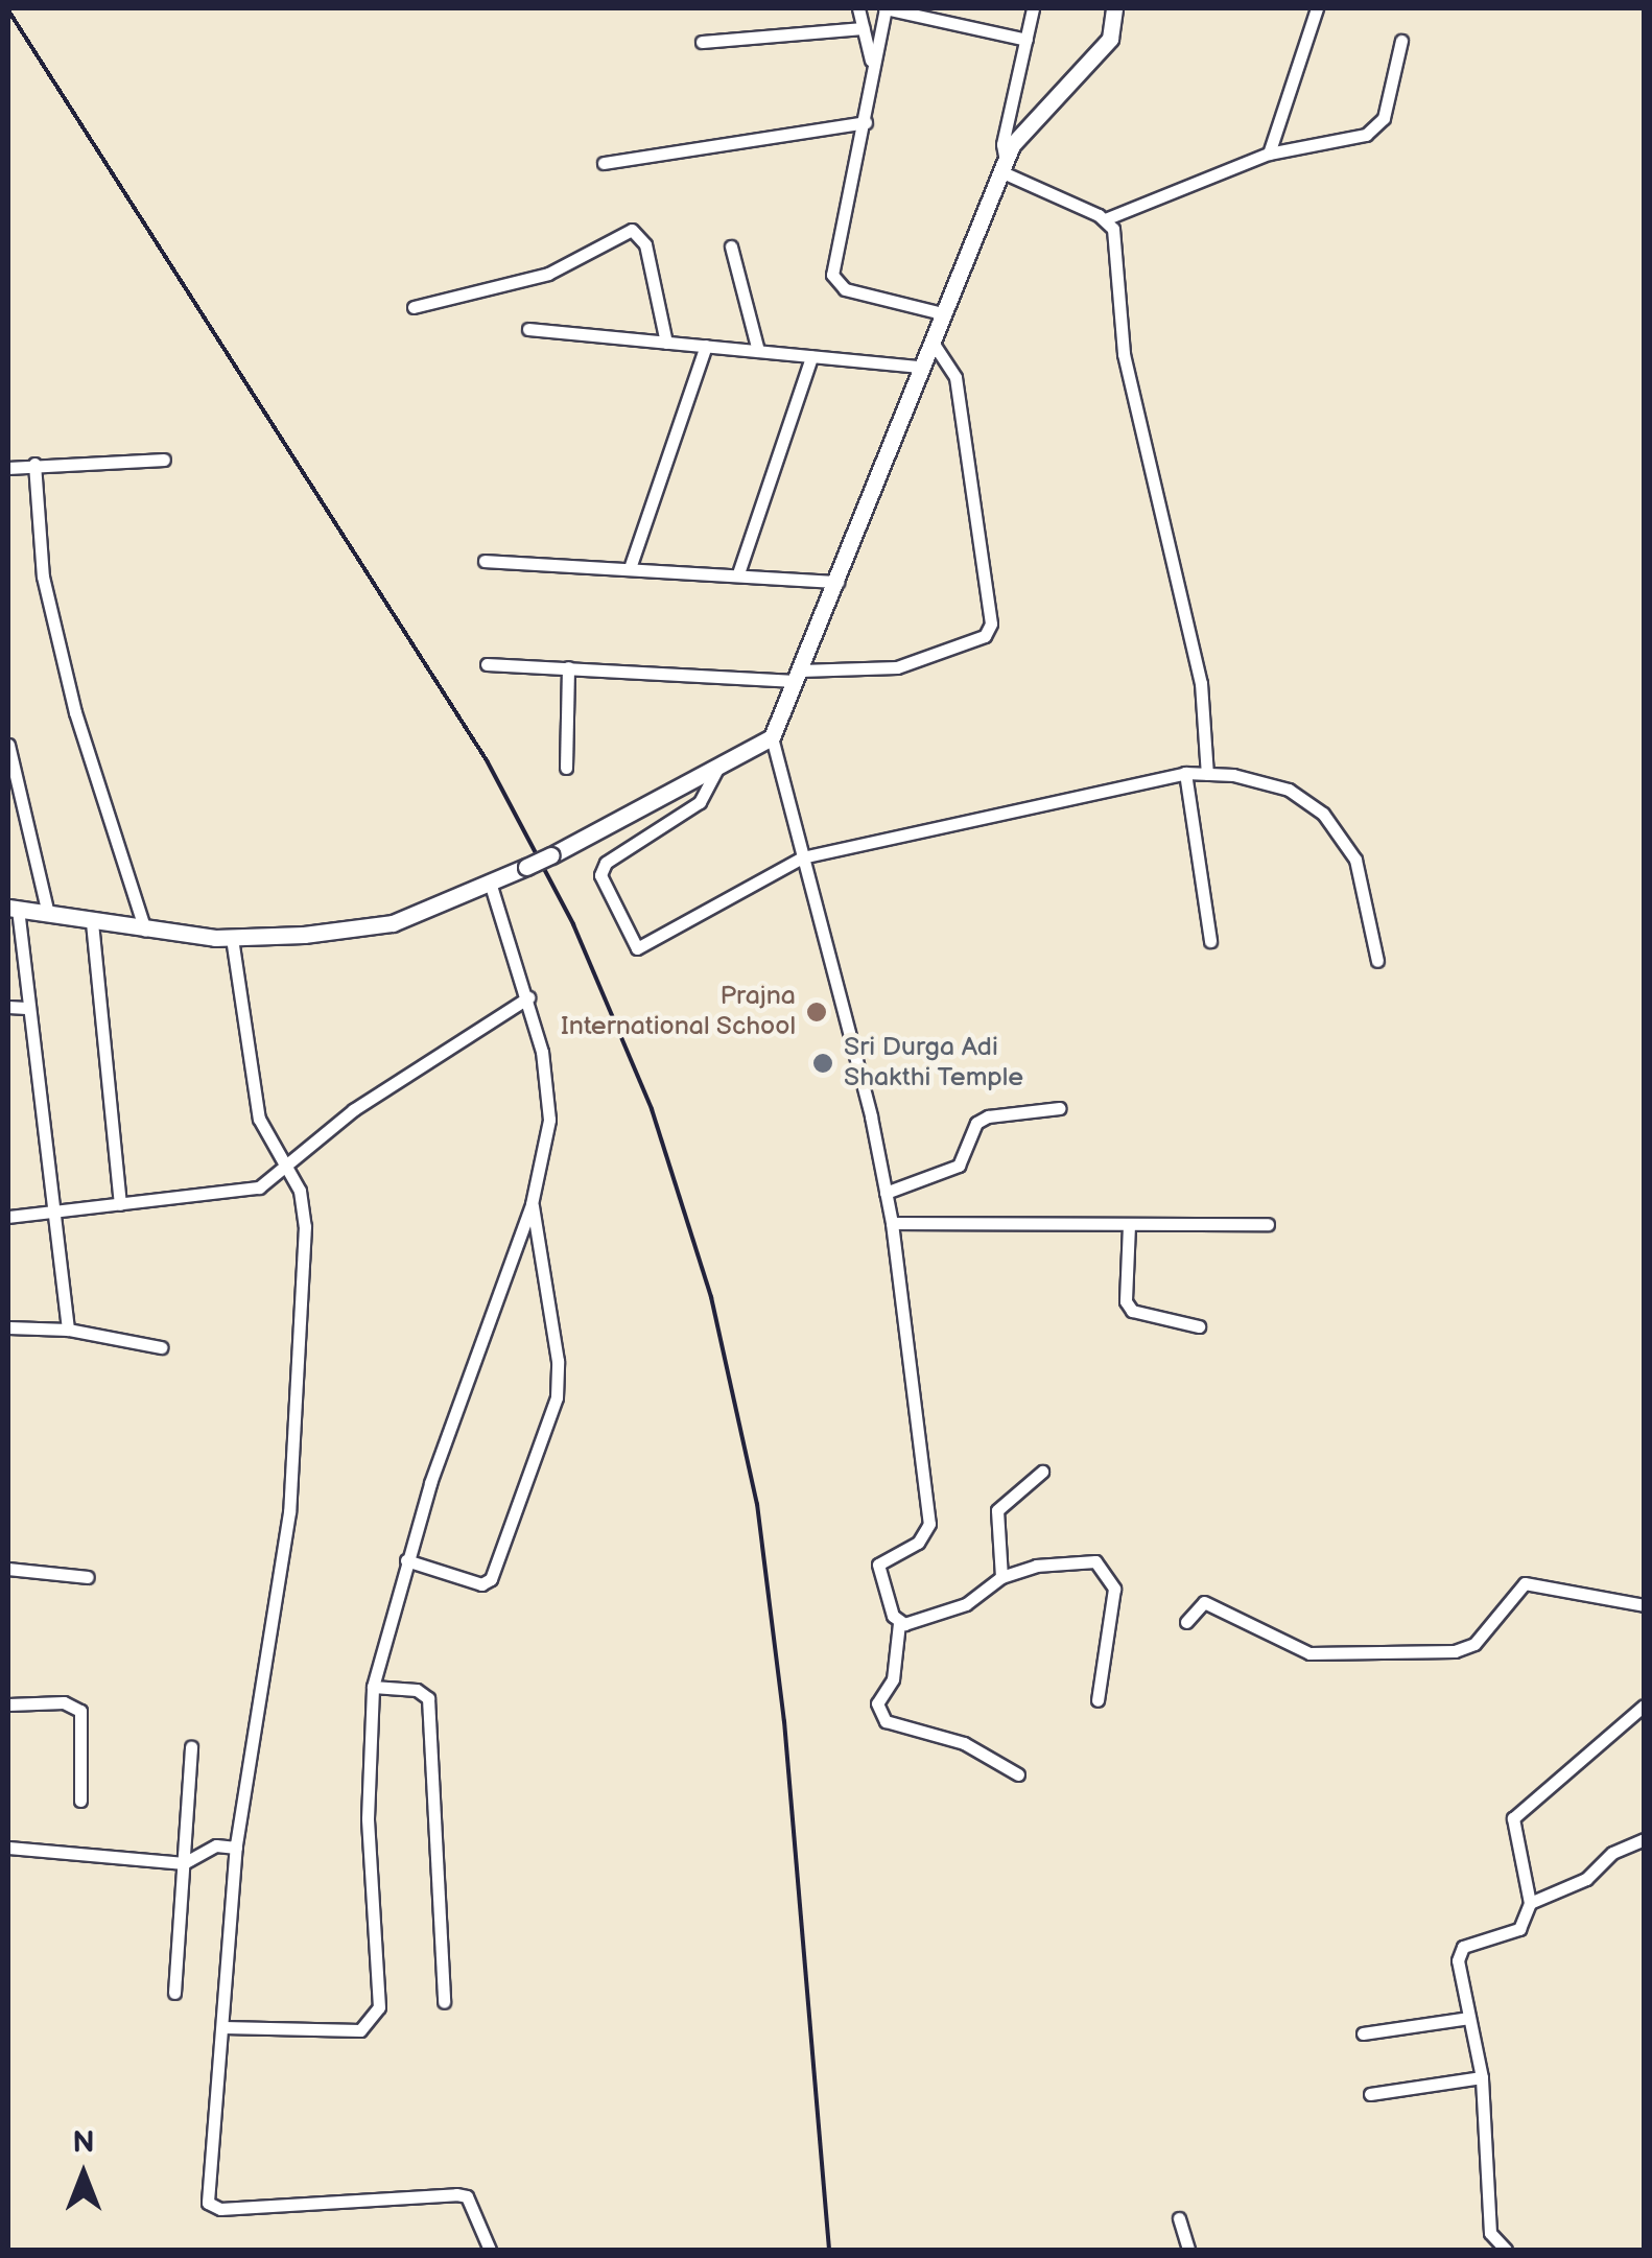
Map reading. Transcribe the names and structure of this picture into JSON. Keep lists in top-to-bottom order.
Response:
{
  "places": ["Prajna International School", "Sri Durga Adi Shakthi Temple"],
  "north": "top"
}
